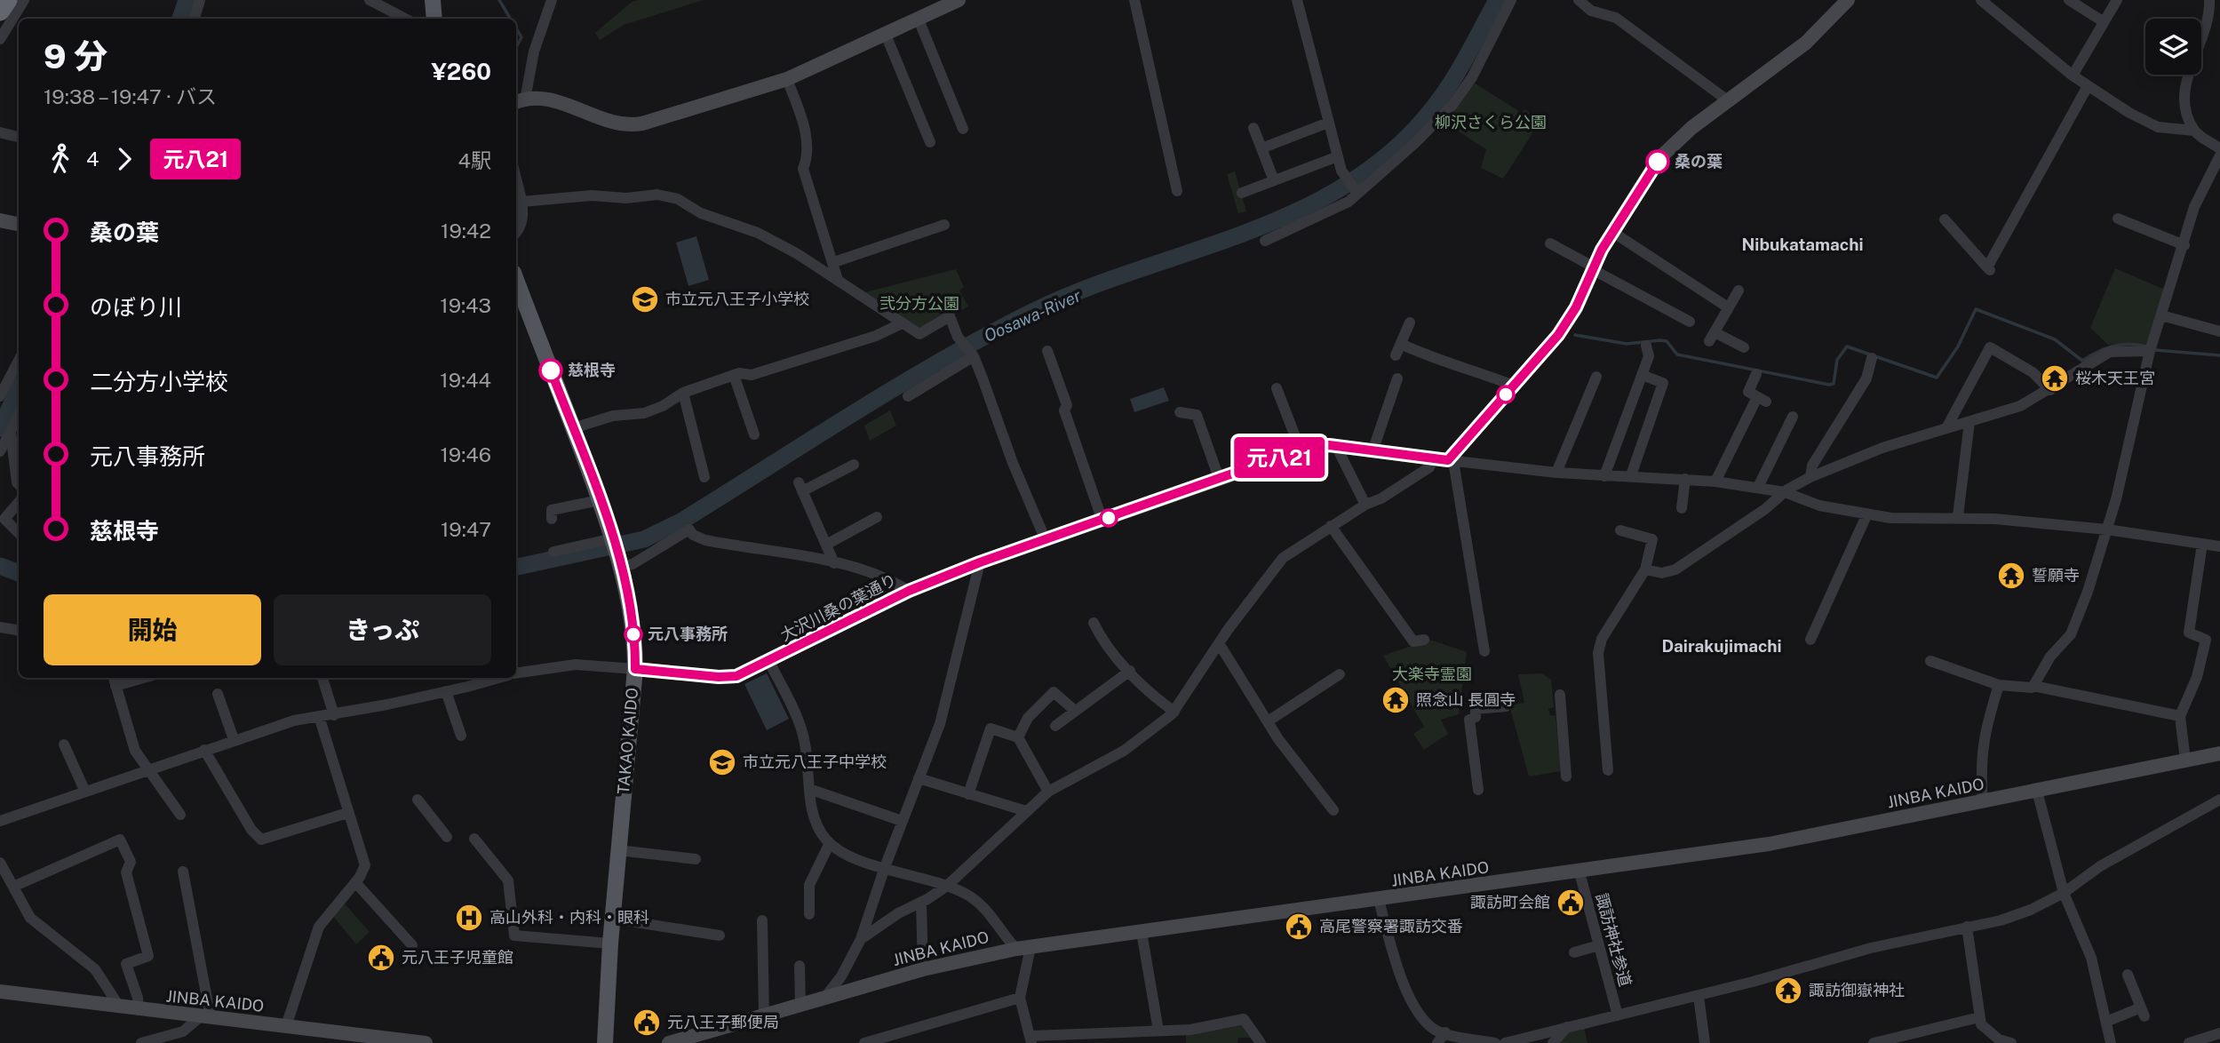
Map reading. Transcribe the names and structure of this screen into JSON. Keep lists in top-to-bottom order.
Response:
{
  "streets": {
    "main road": ["大沢川桑の葉通り", "TAKAO KAIDO", "JINBA KAIDO"],
    "street": ["諏訪神社参道"]
  },
  "crossings": [
    ["大沢川桑の葉通り", "TAKAO KAIDO"],
    ["JINBA KAIDO", "諏訪神社参道"]
  ],
  "districts": ["Nibukatamachi", "Dairakujimachi"],
  "water": ["Oosawa-River"],
  "parks": ["柳沢さくら公園", "弐分方公園", "大楽寺霊園"],
  "places": {
    "other": ["桑の葉", "慈根寺", "元八事務所"],
    "school or university": ["市立元八王子小学校", "市立元八王子中学校"],
    "temple": [
      "桜木天王宮",
      "誓願寺",
      "照念山 長圓寺",
      "諏訪御嶽神社"
    ],
    "public building": [
      "諏訪町会館",
      "高尾警察署諏訪交番",
      "元八王子児童館",
      "元八王子郵便局"
    ],
    "hospital": ["高山外科・内科・眼科"]
  },
  "lines": ["bus line 元八21"],
  "page": {
    "on_map": "元八21",
    "heading": ["9 分", "19:38 – 19:47 · バス", "¥260"],
    "legs": ["4", "元八21", "4駅"],
    "list": [
      {
        "name": "桑の葉",
        "value": "19:42"
      },
      {
        "name": "のぼり川",
        "value": "19:43"
      },
      {
        "name": "二分方小学校",
        "value": "19:44"
      },
      {
        "name": "元八事務所",
        "value": "19:46"
      },
      {
        "name": "慈根寺",
        "value": "19:47"
      }
    ],
    "buttons": ["開始", "きっぷ"]
  }
}
